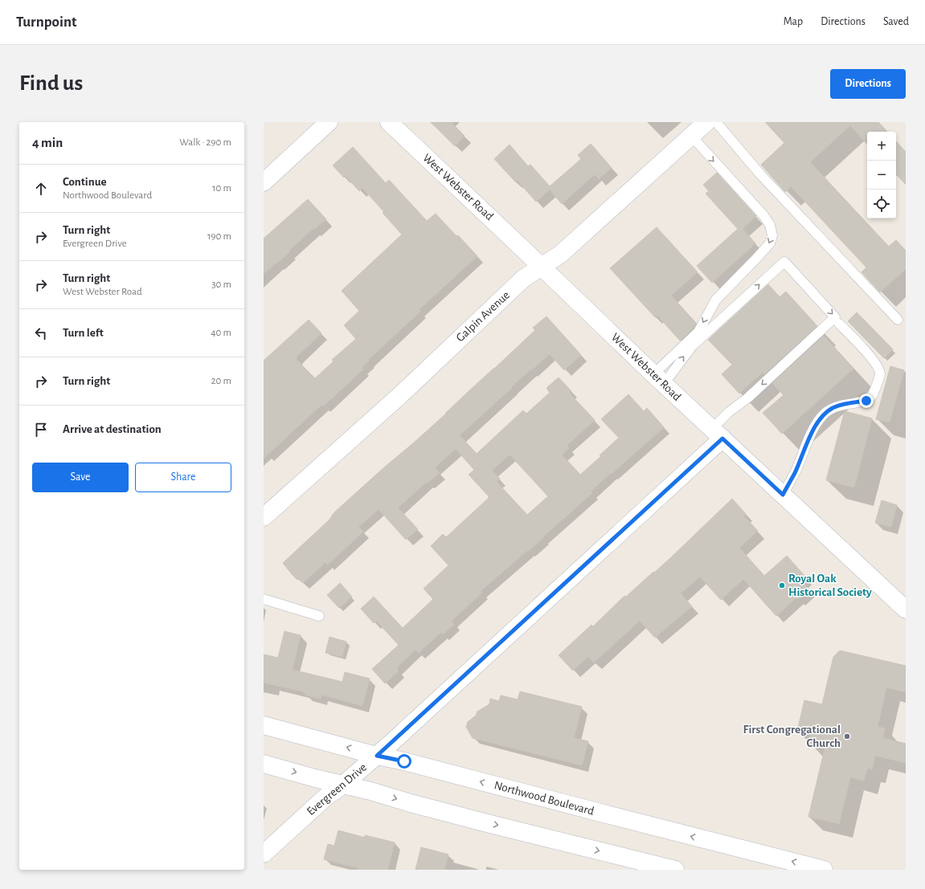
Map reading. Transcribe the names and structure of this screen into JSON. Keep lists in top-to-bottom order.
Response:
{
  "streets": {
    "street": [
      "West Webster Road",
      "Galpin Avenue",
      "Evergreen Drive",
      "Northwood Boulevard"
    ]
  },
  "crossings": [
    ["West Webster Road", "Galpin Avenue"],
    ["West Webster Road", "Evergreen Drive"],
    ["Evergreen Drive", "Northwood Boulevard"]
  ],
  "places": ["Royal Oak Historical Society", "First Congregational Church"],
  "page": {
    "header": "Turnpoint",
    "nav": ["Map", "Directions", "Saved"],
    "buttons": [
      "Directions",
      ["Save", "Share"]
    ],
    "title": "Find us",
    "heading": ["4 min", "Walk · 290 m"],
    "map_buttons": ["+", "−"],
    "list": [
      ["Continue", "Northwood Boulevard", "10 m"],
      ["Turn right", "Evergreen Drive", "190 m"],
      ["Turn right", "West Webster Road", "30 m"],
      ["Turn left", "40 m"],
      ["Turn right", "20 m"],
      "Arrive at destination"
    ]
  }
}
